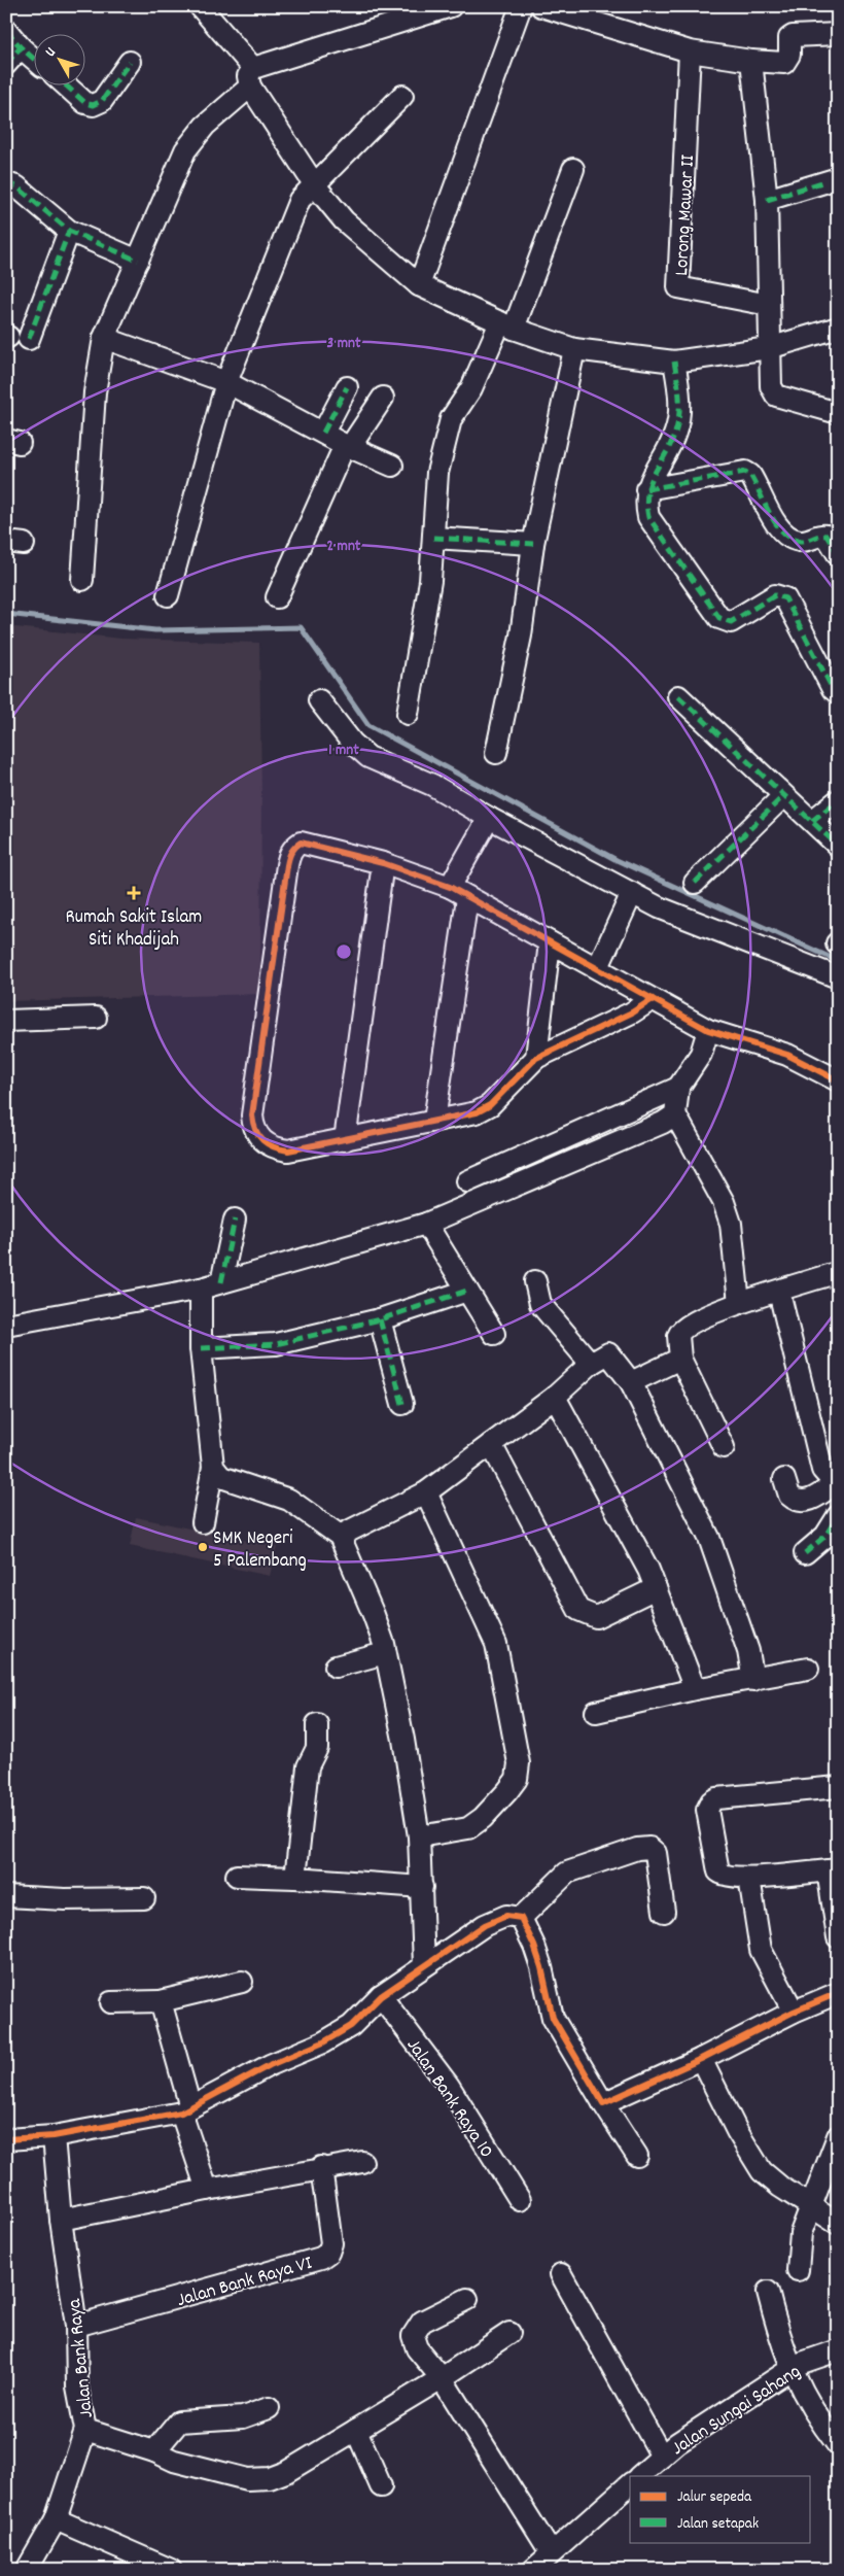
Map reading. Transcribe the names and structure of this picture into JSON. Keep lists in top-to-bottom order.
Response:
{
  "streets": {
    "street": [
      "Lorong Mawar II",
      "Jalan Bank Raya 10",
      "Jalan Bank Raya VI",
      "Jalan Bank Raya",
      "Jalan Sungai Sahang"
    ]
  },
  "crossings": [
    ["Jalan Bank Raya VI", "Jalan Bank Raya"]
  ],
  "places": {
    "health": ["Rumah Sakit Islam Siti Khadijah"],
    "other": ["SMK Negeri 5 Palembang"]
  },
  "legend": ["Jalur sepeda", "Jalan setapak"],
  "north": "top left",
  "rings": ["3 mnt", "2 mnt", "1 mnt"]
}
